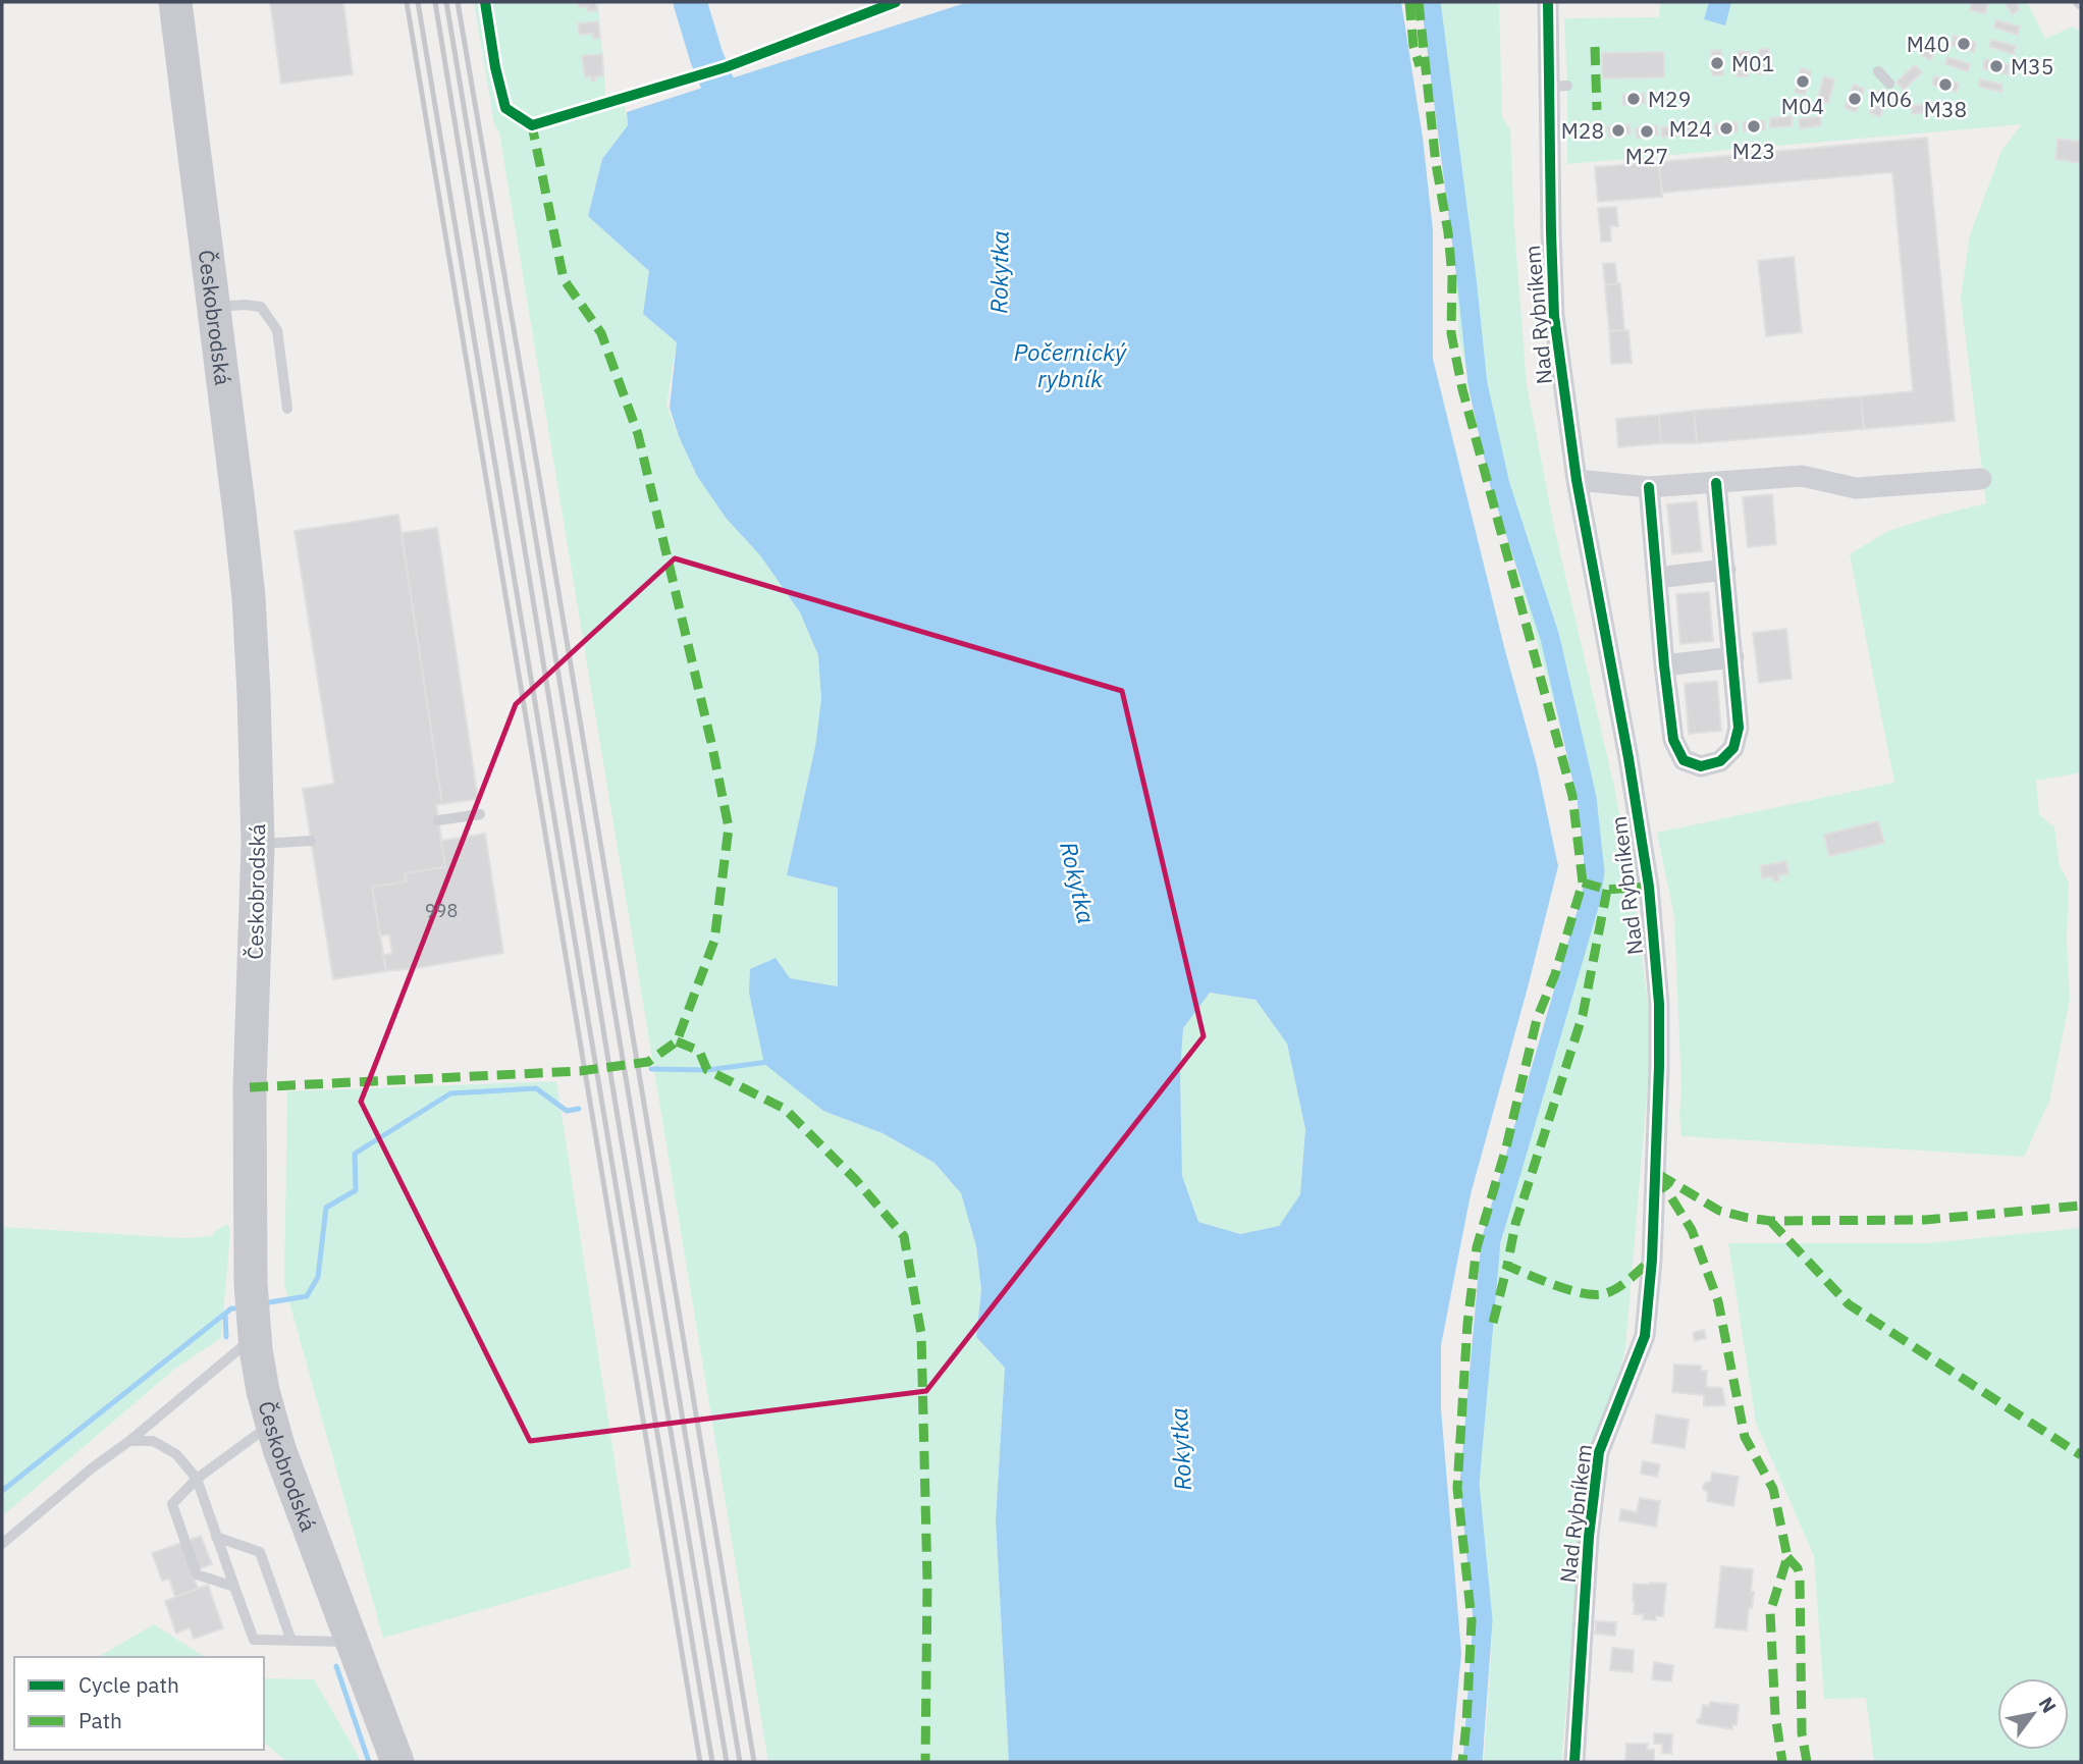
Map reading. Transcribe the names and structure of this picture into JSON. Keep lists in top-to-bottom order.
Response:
{
  "streets": {
    "main road": ["Českobrodská"],
    "street": ["Nad Rybníkem"]
  },
  "water": ["Rokytka", "Počernický rybník"],
  "places": [
    "M40",
    "M01",
    "M35",
    "M04",
    "M38",
    "M29",
    "M06",
    "M23",
    "M24",
    "M28",
    "M27"
  ],
  "house_numbers": ["998"],
  "legend": ["Cycle path", "Path"],
  "north": "top right"
}
